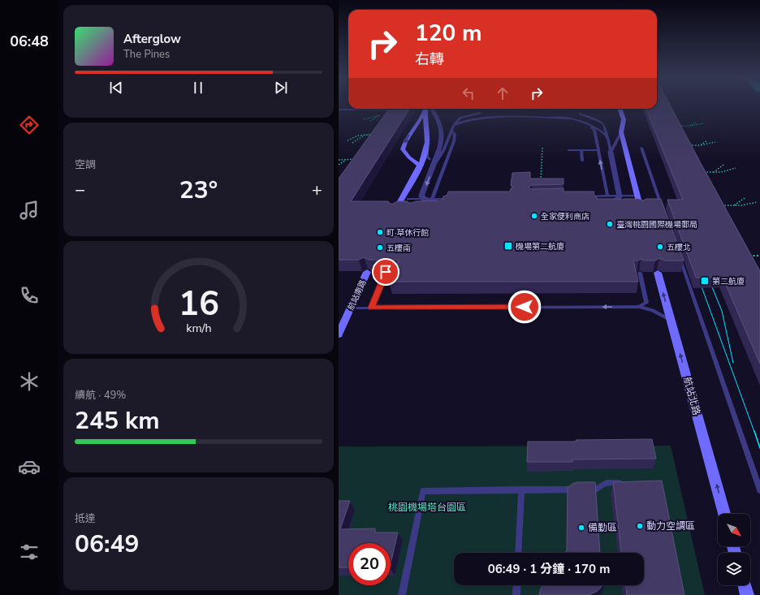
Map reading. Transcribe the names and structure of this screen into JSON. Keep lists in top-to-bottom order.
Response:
{
  "streets": {
    "street": ["航站南路", "航站北路"]
  },
  "one_way": ["航站北路"],
  "parks": ["桃園機場塔台園區"],
  "places": {
    "other": [
      "全家便利商店",
      "臺灣桃園國際機場郵局",
      "町·草休行館",
      "五樓北",
      "五樓南",
      "動力空調區",
      "備勤區"
    ],
    "transit": ["機場第二航廈", "第二航廈"]
  },
  "north": "bottom right",
  "page": {
    "tabs": "06:48",
    "turn": ["120 m", "右轉"],
    "song": ["Afterglow", "The Pines"],
    "tile": [
      "空調",
      ["續航 · 49%", "245 km"],
      ["抵達", "06:49"]
    ],
    "heat": ["−", "23°", "+"],
    "limit": "20",
    "trip": "06:49 · 1 分鐘 · 170 m",
    "gauge": ["16", "km/h"]
  }
}
